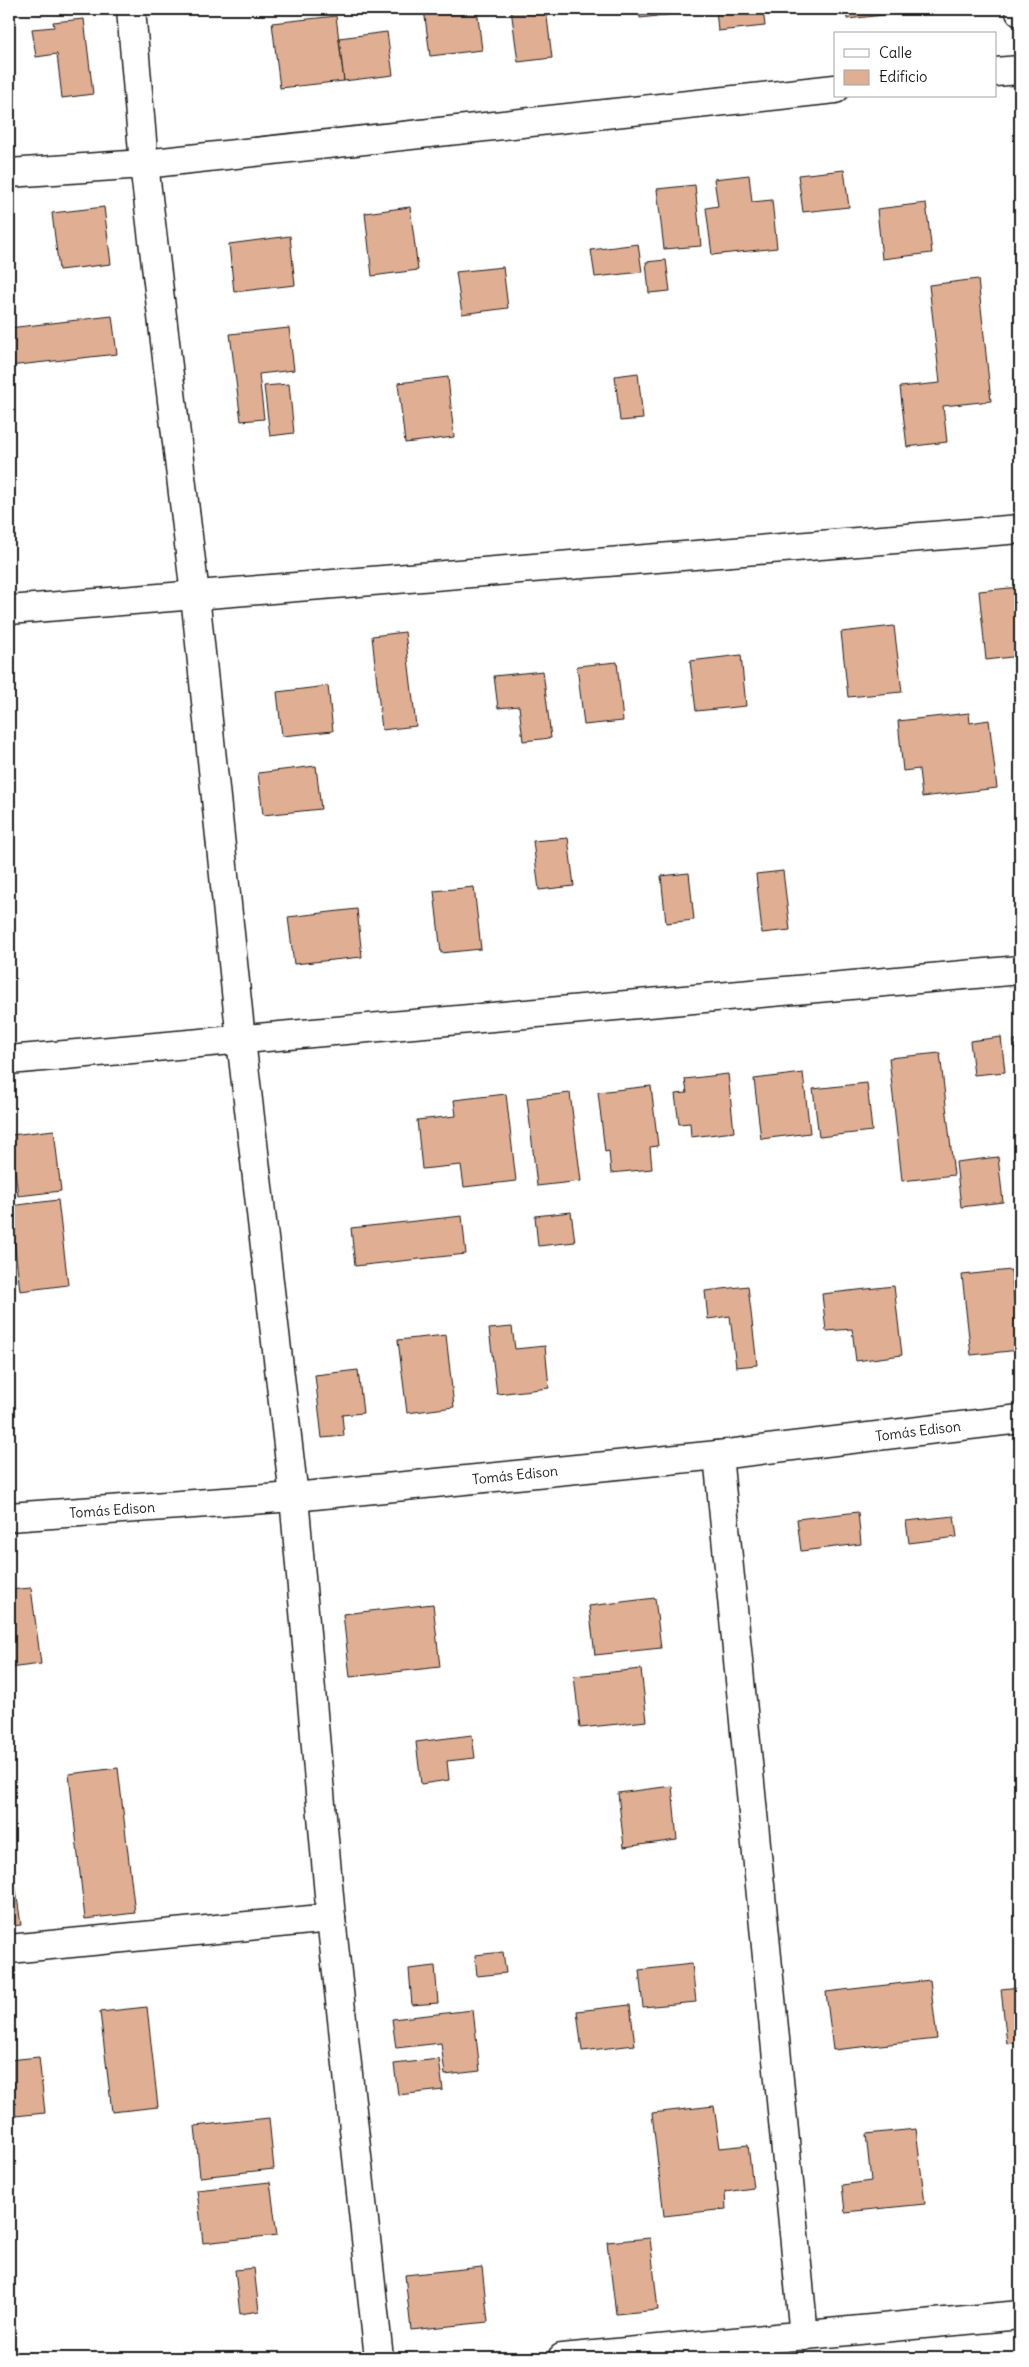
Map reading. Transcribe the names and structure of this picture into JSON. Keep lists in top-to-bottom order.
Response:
{
  "streets": {
    "street": ["Tomás Edison"]
  },
  "legend": ["Calle", "Edificio"]
}
